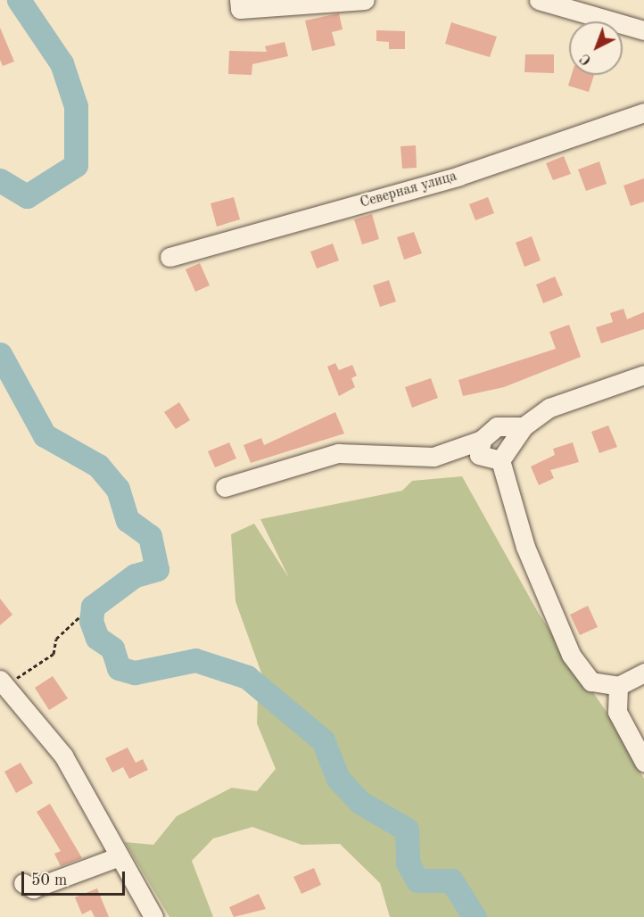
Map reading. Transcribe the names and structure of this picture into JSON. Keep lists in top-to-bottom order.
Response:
{
  "streets": {
    "street": ["Северная улица"]
  },
  "scale_bar": "50 m",
  "north": "bottom left"
}
